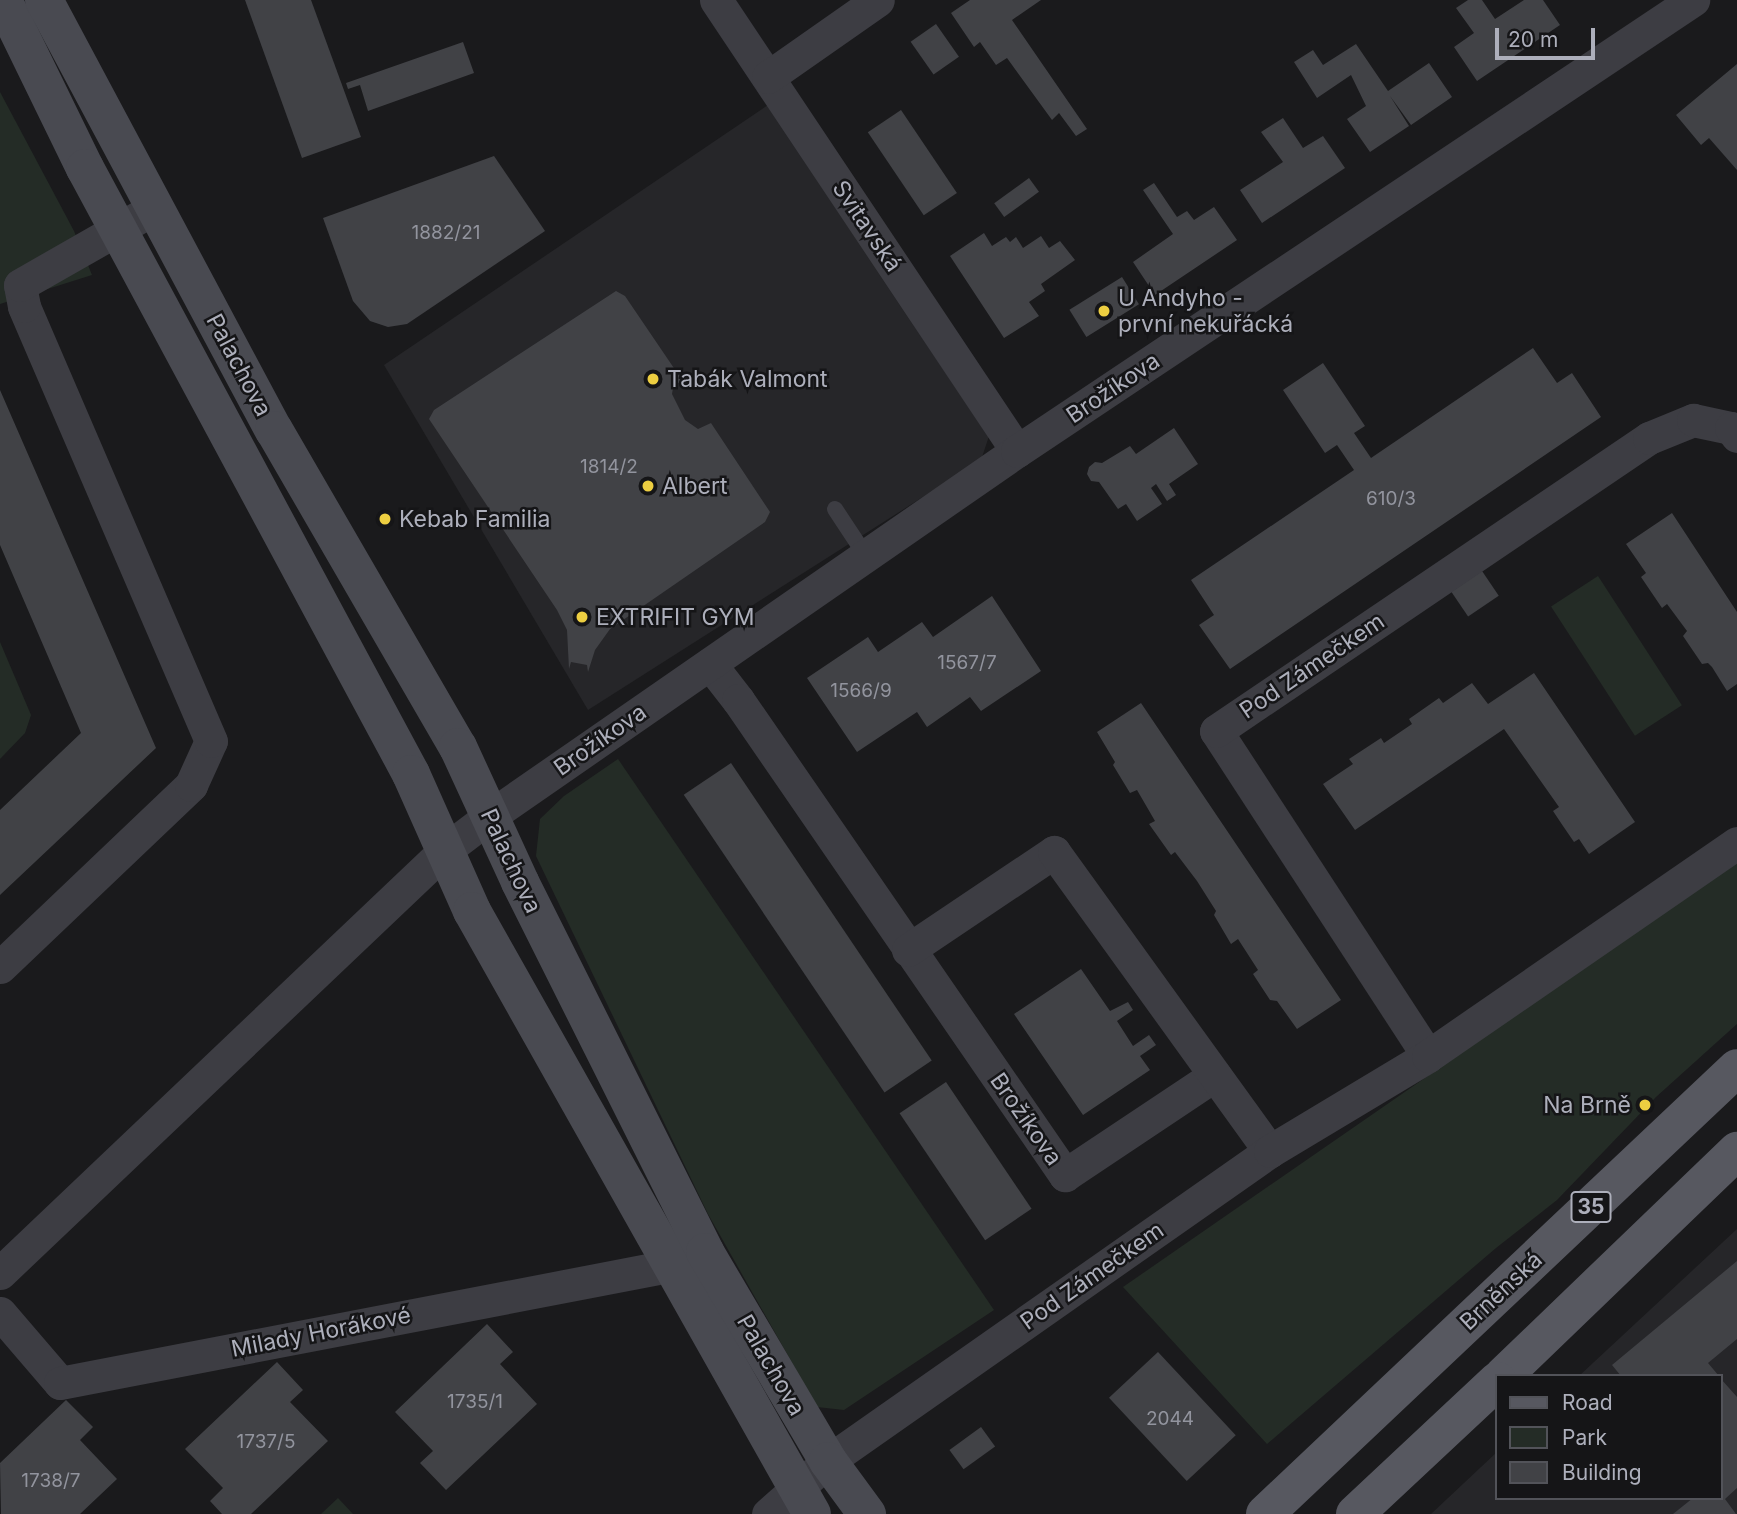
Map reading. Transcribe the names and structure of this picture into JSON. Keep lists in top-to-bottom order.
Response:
{
  "streets": {
    "main road": ["35", "Brněnská"],
    "street": [
      "Svitavská",
      "Palachova",
      "Brožíkova",
      "Pod Zámečkem",
      "Milady Horákové"
    ]
  },
  "crossings": [
    ["Svitavská", "Brožíkova"],
    ["Palachova", "Brožíkova"],
    ["Palachova", "Pod Zámečkem"],
    ["Palachova", "Milady Horákové"]
  ],
  "places": [
    "U Andyho - první nekuřácká",
    "Tabák Valmont",
    "Albert",
    "Kebab Familia",
    "EXTRIFIT GYM",
    "Na Brně"
  ],
  "house_numbers": [
    "1882/21",
    "1814/2",
    "610/3",
    "1567/7",
    "1566/9",
    "1735/1",
    "2044",
    "1737/5",
    "1738/7"
  ],
  "legend": ["Road", "Park", "Building"],
  "scale_bar": "20 m"
}
